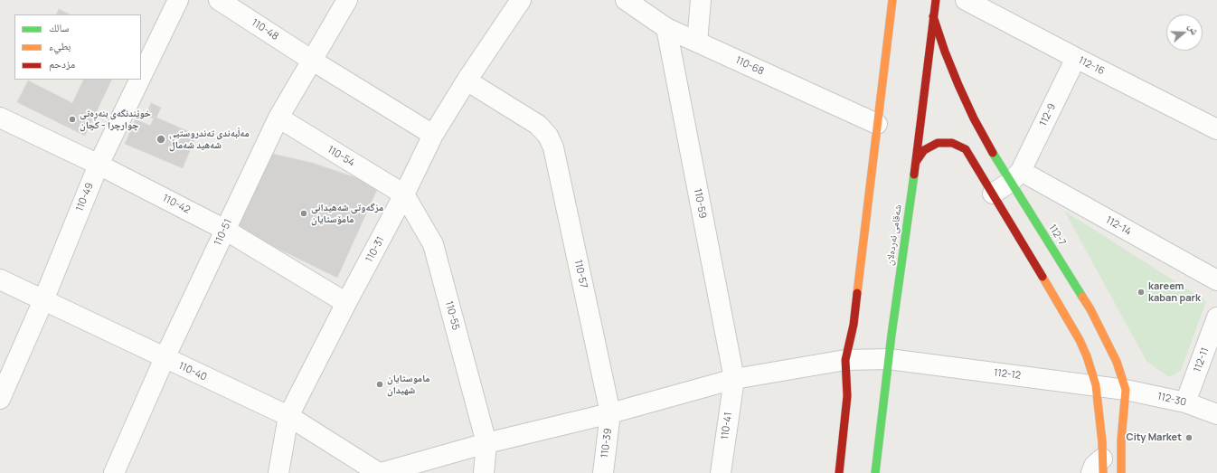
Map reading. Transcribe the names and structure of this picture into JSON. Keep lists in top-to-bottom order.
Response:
{
  "streets": {
    "main road": ["شەقامی ئەردەلان", "112-7"],
    "street": [
      "110-48",
      "110-68",
      "112-16",
      "112-9",
      "110-54",
      "110-49",
      "110-59",
      "110-42",
      "112-14",
      "110-51",
      "110-31",
      "110-57",
      "110-55",
      "112-11",
      "110-40",
      "112-12",
      "112-30",
      "110-41",
      "110-39"
    ]
  },
  "crossings": [
    ["110-48", "110-51"],
    ["110-48", "110-31"],
    ["110-68", "110-59"],
    ["112-16", "112-9"],
    ["112-9", "112-14"],
    ["112-9", "112-7"],
    ["110-54", "110-51"],
    ["110-54", "110-31"],
    ["110-54", "110-55"],
    ["110-49", "110-42"],
    ["110-49", "110-40"],
    ["110-59", "112-12"],
    ["110-59", "110-41"],
    ["110-42", "110-51"],
    ["110-42", "110-31"],
    ["112-14", "112-7"],
    ["110-51", "110-40"],
    ["شەقامی ئەردەلان", "112-7"],
    ["شەقامی ئەردەلان", "112-12"],
    ["112-7", "112-12"],
    ["112-7", "112-30"],
    ["110-31", "110-57"],
    ["110-31", "110-55"],
    ["110-31", "110-40"],
    ["110-57", "112-12"],
    ["110-57", "110-39"],
    ["110-55", "112-12"],
    ["112-11", "112-30"],
    ["110-40", "112-12"],
    ["112-12", "112-30"],
    ["112-12", "110-41"],
    ["112-12", "110-39"]
  ],
  "places": [
    "خوێندنگەی بنەڕەتی چوارچرا - کچان",
    "مەڵبەندی تەندروستیی شەهید شەماڵ",
    "مزگەوتی شەهیدانی مامۆستایان",
    "kareem kaban park",
    "ماموستايان شهيدان",
    "City Market"
  ],
  "legend": ["سالك", "بطيء", "مزدحم"],
  "north": "right"
}
